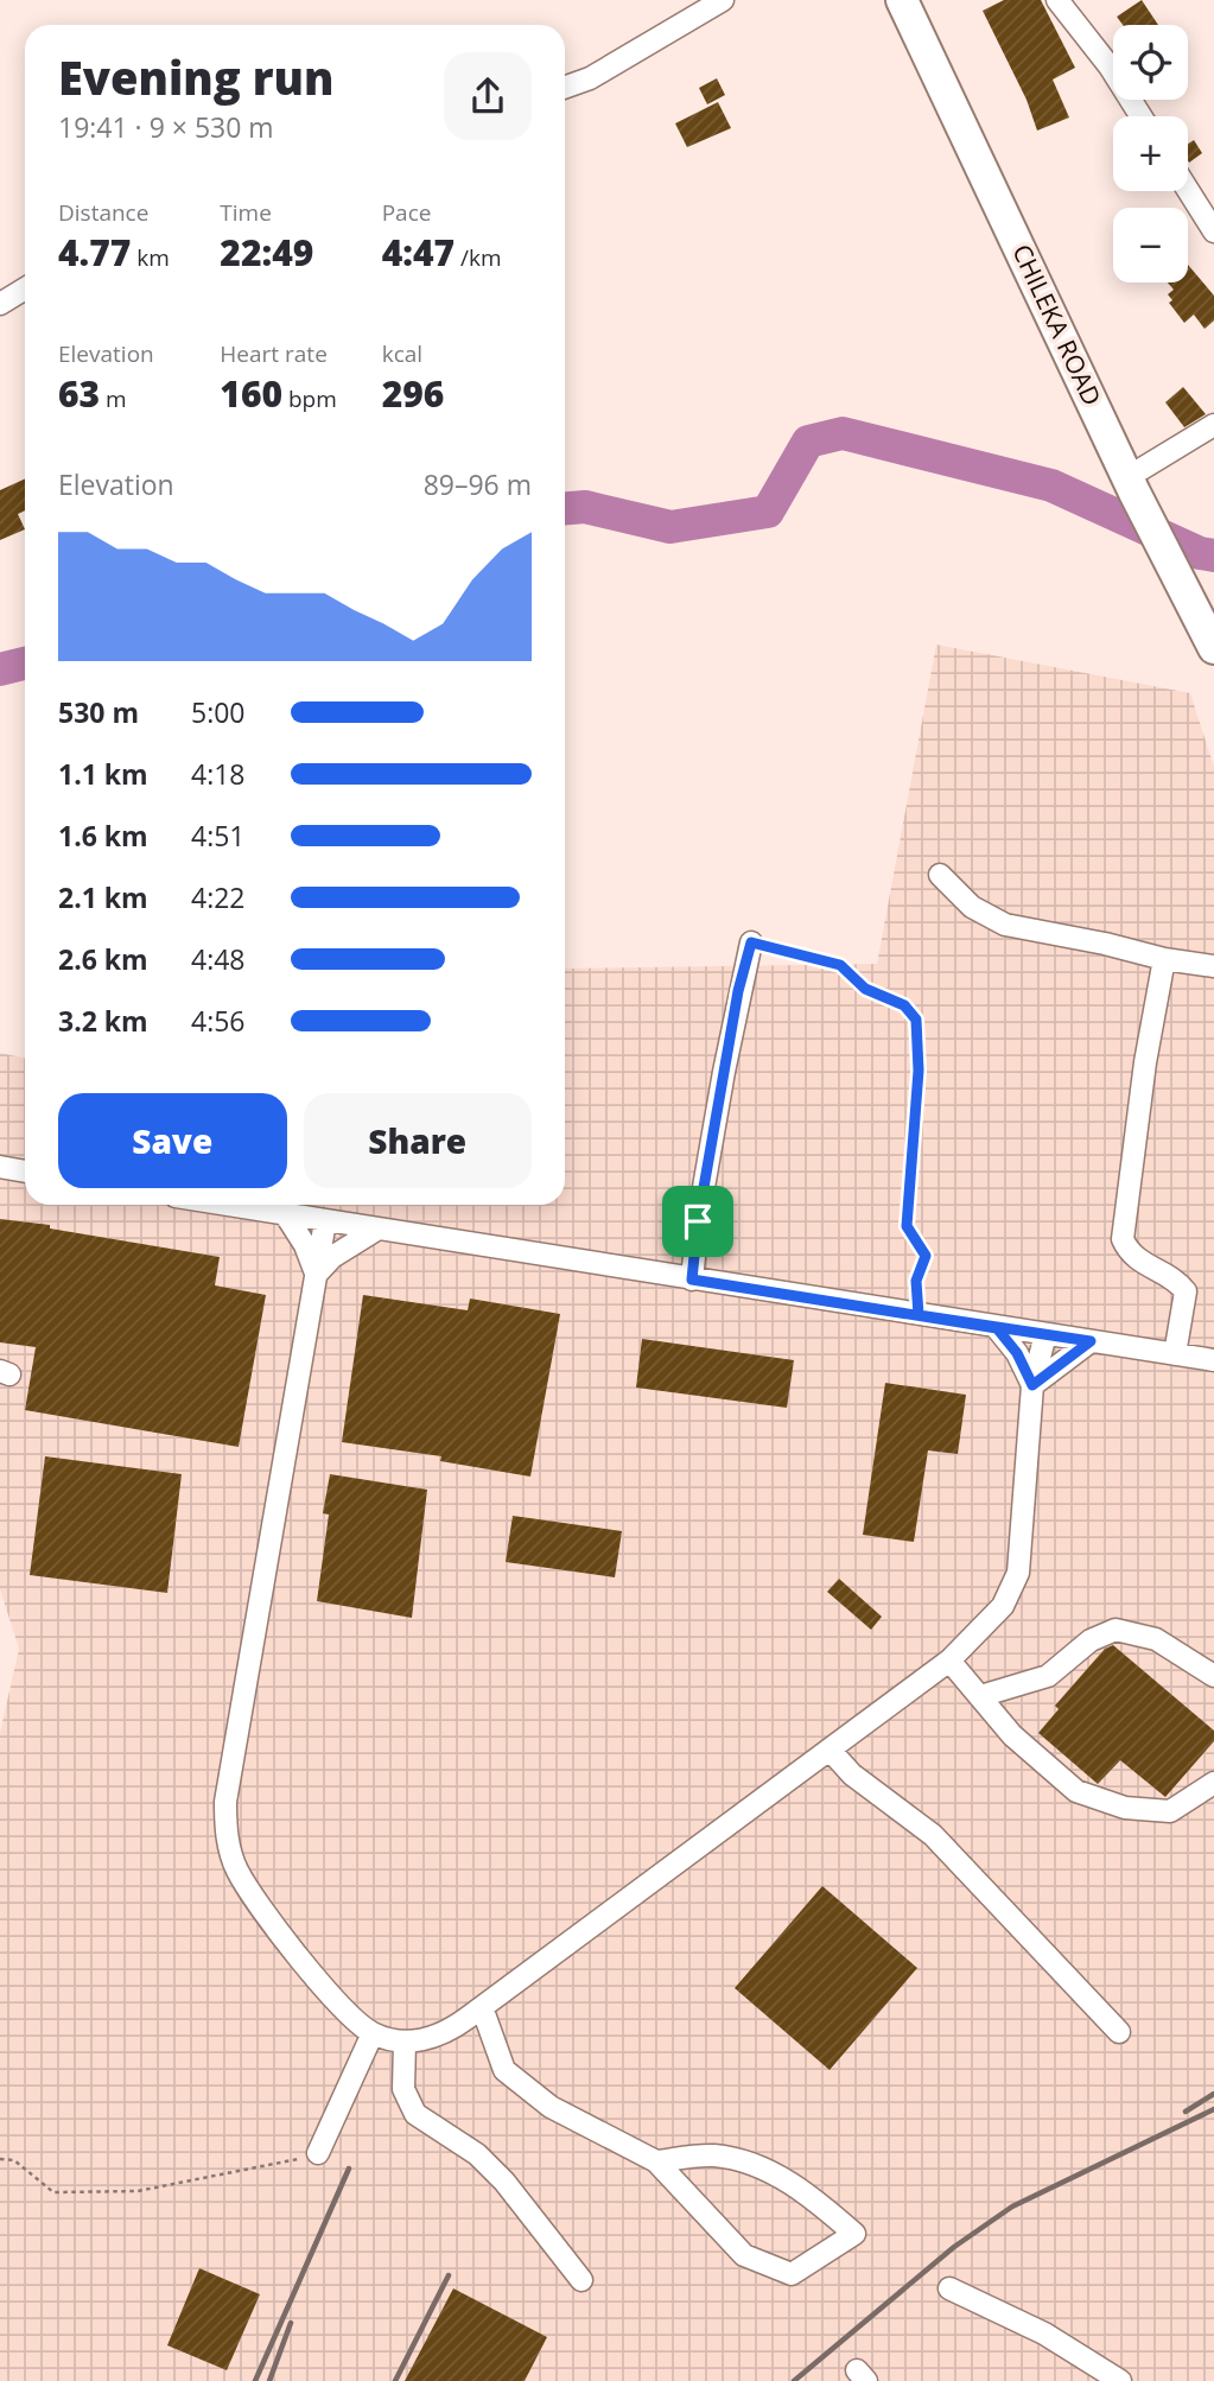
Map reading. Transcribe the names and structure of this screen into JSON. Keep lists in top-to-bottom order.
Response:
{
  "streets": {
    "highway": ["CHILEKA ROAD"]
  },
  "page": {
    "map_buttons": ["+", "−"],
    "heading": ["Evening run", "19:41 · 9 × 530 m"],
    "stats": [
      ["Distance", "4.77 km"],
      ["Time", "22:49"],
      ["Pace", "4:47 /km"],
      ["Elevation", "63 m"],
      ["Heart rate", "160 bpm"],
      ["kcal", "296"]
    ],
    "chart": ["Elevation", "89–96 m"],
    "list": [
      {
        "name": "530 m",
        "note": "5:00"
      },
      {
        "name": "1.1 km",
        "note": "4:18"
      },
      {
        "name": "1.6 km",
        "note": "4:51"
      },
      {
        "name": "2.1 km",
        "note": "4:22"
      },
      {
        "name": "2.6 km",
        "note": "4:48"
      },
      {
        "name": "3.2 km",
        "note": "4:56"
      }
    ],
    "buttons": ["Save", "Share"]
  }
}
